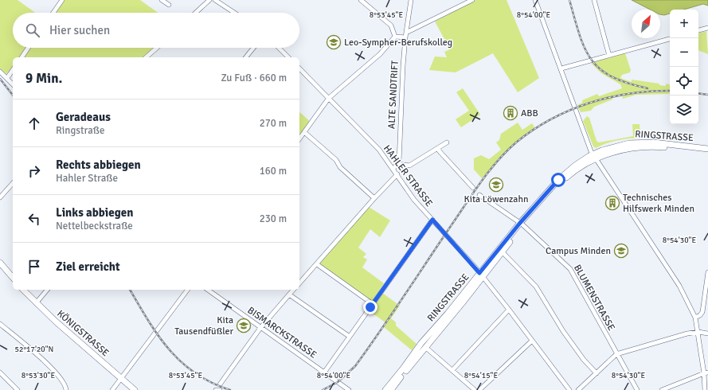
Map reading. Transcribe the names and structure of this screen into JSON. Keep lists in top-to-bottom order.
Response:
{
  "streets": {
    "main road": ["RINGSTRASSE", "KÖNIGSTRASSE"],
    "street": [
      "ALTE SANDTRIFT",
      "HAHLER STRASSE",
      "BLUMENSTRASSE",
      "BISMARCKSTRASSE"
    ]
  },
  "crossings": [
    ["RINGSTRASSE", "HAHLER STRASSE"],
    ["RINGSTRASSE", "BLUMENSTRASSE"]
  ],
  "places": {
    "school or university": [
      "Leo-Sympher-Berufskolleg",
      "Kita Löwenzahn",
      "Campus Minden",
      "Kita Tausendfüßler"
    ],
    "building": ["ABB", "Technisches Hilfswerk Minden"]
  },
  "north": "top right",
  "page": {
    "map_buttons": ["+", "−"],
    "search": "Hier suchen",
    "heading": ["9 Min.", "Zu Fuß · 660 m"],
    "list": [
      ["Geradeaus", "Ringstraße", "270 m"],
      ["Rechts abbiegen", "Hahler Straße", "160 m"],
      ["Links abbiegen", "Nettelbeckstraße", "230 m"],
      "Ziel erreicht"
    ]
  },
  "coordinates": [
    "8°53'45\"E",
    "8°54'00\"E",
    "8°54'30\"E",
    "52°17'20\"N",
    "8°53'30\"E",
    "8°54'15\"E"
  ]
}
